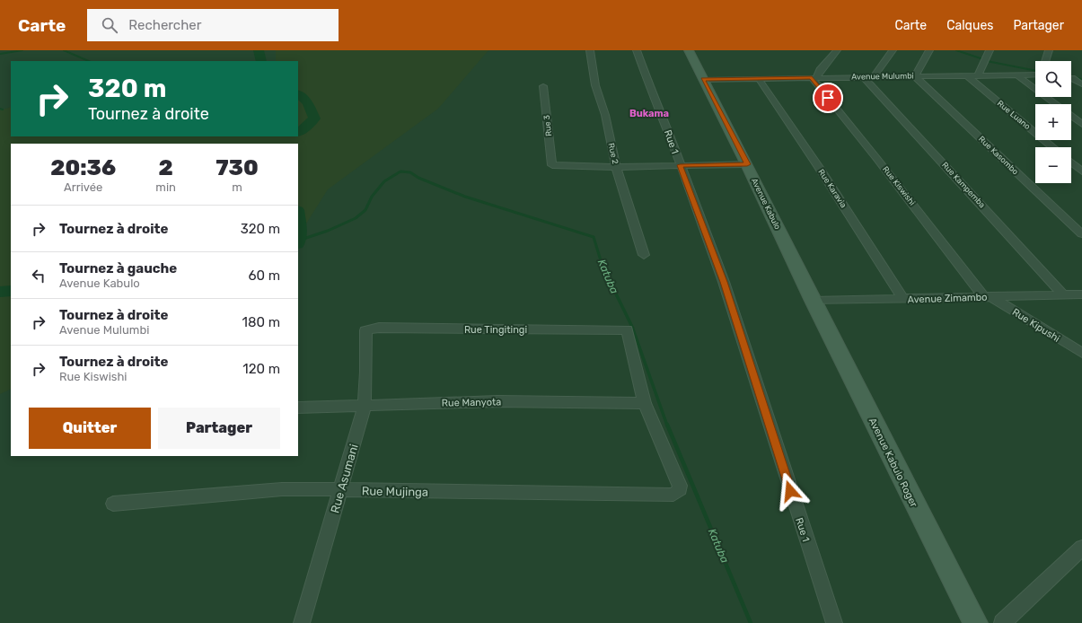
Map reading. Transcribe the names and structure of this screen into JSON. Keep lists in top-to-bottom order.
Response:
{
  "streets": {
    "street": [
      "Avenue Mulumbi",
      "Rue Luano",
      "Rue 3",
      "Rue 1",
      "Rue 2",
      "Rue Kasombo",
      "Rue Kampemba",
      "Rue Kiswishi",
      "Rue Karavia",
      "Avenue Kabulo",
      "Avenue Zimambo",
      "Rue Kipushi",
      "Rue Tingitingi",
      "Rue Manyota",
      "Avenue Kabulo Roger",
      "Rue Asumani",
      "Rue Mujinga"
    ]
  },
  "crossings": [
    ["Avenue Mulumbi", "Rue Luano"],
    ["Avenue Mulumbi", "Rue Kasombo"],
    ["Avenue Mulumbi", "Rue Kampemba"],
    ["Avenue Mulumbi", "Rue Kiswishi"],
    ["Avenue Mulumbi", "Rue Karavia"],
    ["Avenue Mulumbi", "Avenue Kabulo"],
    ["Rue 3", "Rue 2"],
    ["Rue Kampemba", "Avenue Zimambo"],
    ["Rue Kiswishi", "Avenue Zimambo"],
    ["Rue Kiswishi", "Rue Kipushi"],
    ["Rue Karavia", "Avenue Zimambo"],
    ["Avenue Kabulo", "Avenue Zimambo"],
    ["Avenue Kabulo", "Avenue Kabulo Roger"],
    ["Avenue Zimambo", "Rue Kipushi"],
    ["Avenue Zimambo", "Avenue Kabulo Roger"],
    ["Rue Tingitingi", "Rue Manyota"],
    ["Rue Tingitingi", "Rue Asumani"],
    ["Rue Tingitingi", "Rue Mujinga"],
    ["Rue Manyota", "Rue Asumani"],
    ["Rue Manyota", "Rue Mujinga"],
    ["Rue Asumani", "Rue Mujinga"]
  ],
  "districts": ["Bukama"],
  "water": ["Katuba"],
  "page": {
    "header": "Carte",
    "search": "Rechercher",
    "nav": ["Carte", "Calques", "Partager"],
    "map_buttons": ["+", "−"],
    "turn": ["320 m", "Tournez à droite"],
    "eta": [
      "20:36",
      "Arrivée",
      "2",
      "min",
      "730",
      "m"
    ],
    "list": [
      {
        "name": "Tournez à droite",
        "value": "320 m"
      },
      {
        "name": "Tournez à gauche",
        "note": "Avenue Kabulo",
        "value": "60 m"
      },
      {
        "name": "Tournez à droite",
        "note": "Avenue Mulumbi",
        "value": "180 m"
      },
      {
        "name": "Tournez à droite",
        "note": "Rue Kiswishi",
        "value": "120 m"
      }
    ],
    "buttons": ["Quitter", "Partager"]
  }
}
